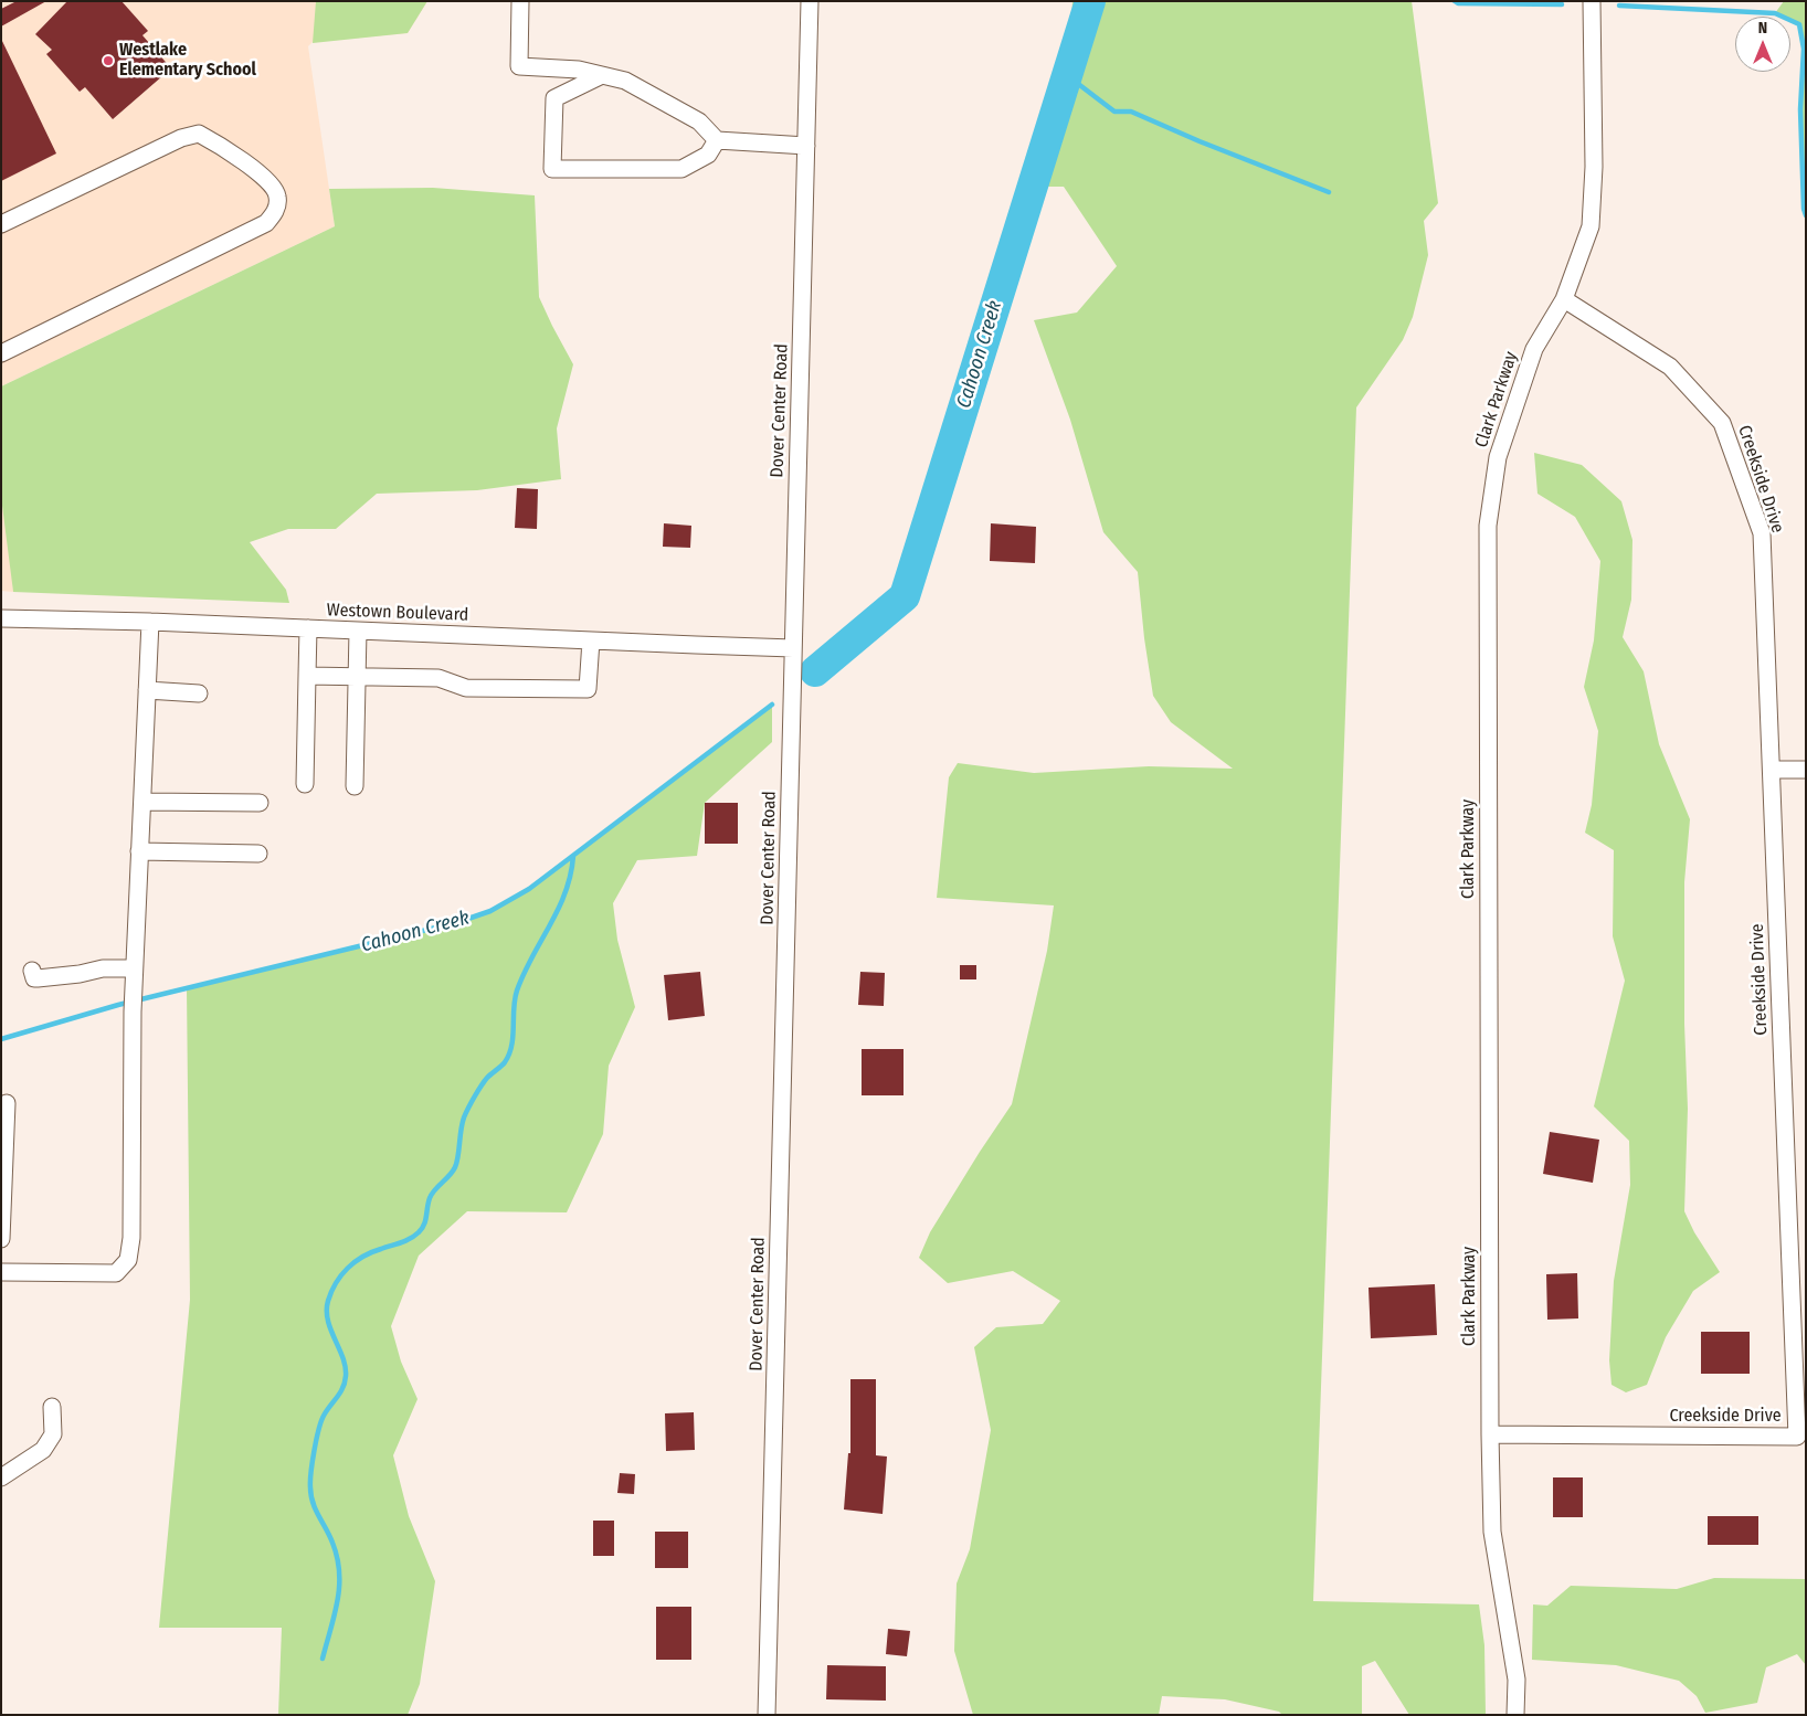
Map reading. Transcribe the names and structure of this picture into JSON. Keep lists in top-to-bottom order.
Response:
{
  "streets": {
    "street": [
      "Clark Parkway",
      "Dover Center Road",
      "Creekside Drive",
      "Westown Boulevard"
    ]
  },
  "crossings": [
    ["Clark Parkway", "Creekside Drive"],
    ["Dover Center Road", "Westown Boulevard"]
  ],
  "water": ["Cahoon Creek"],
  "places": ["Westlake Elementary School"],
  "north": "top"
}
